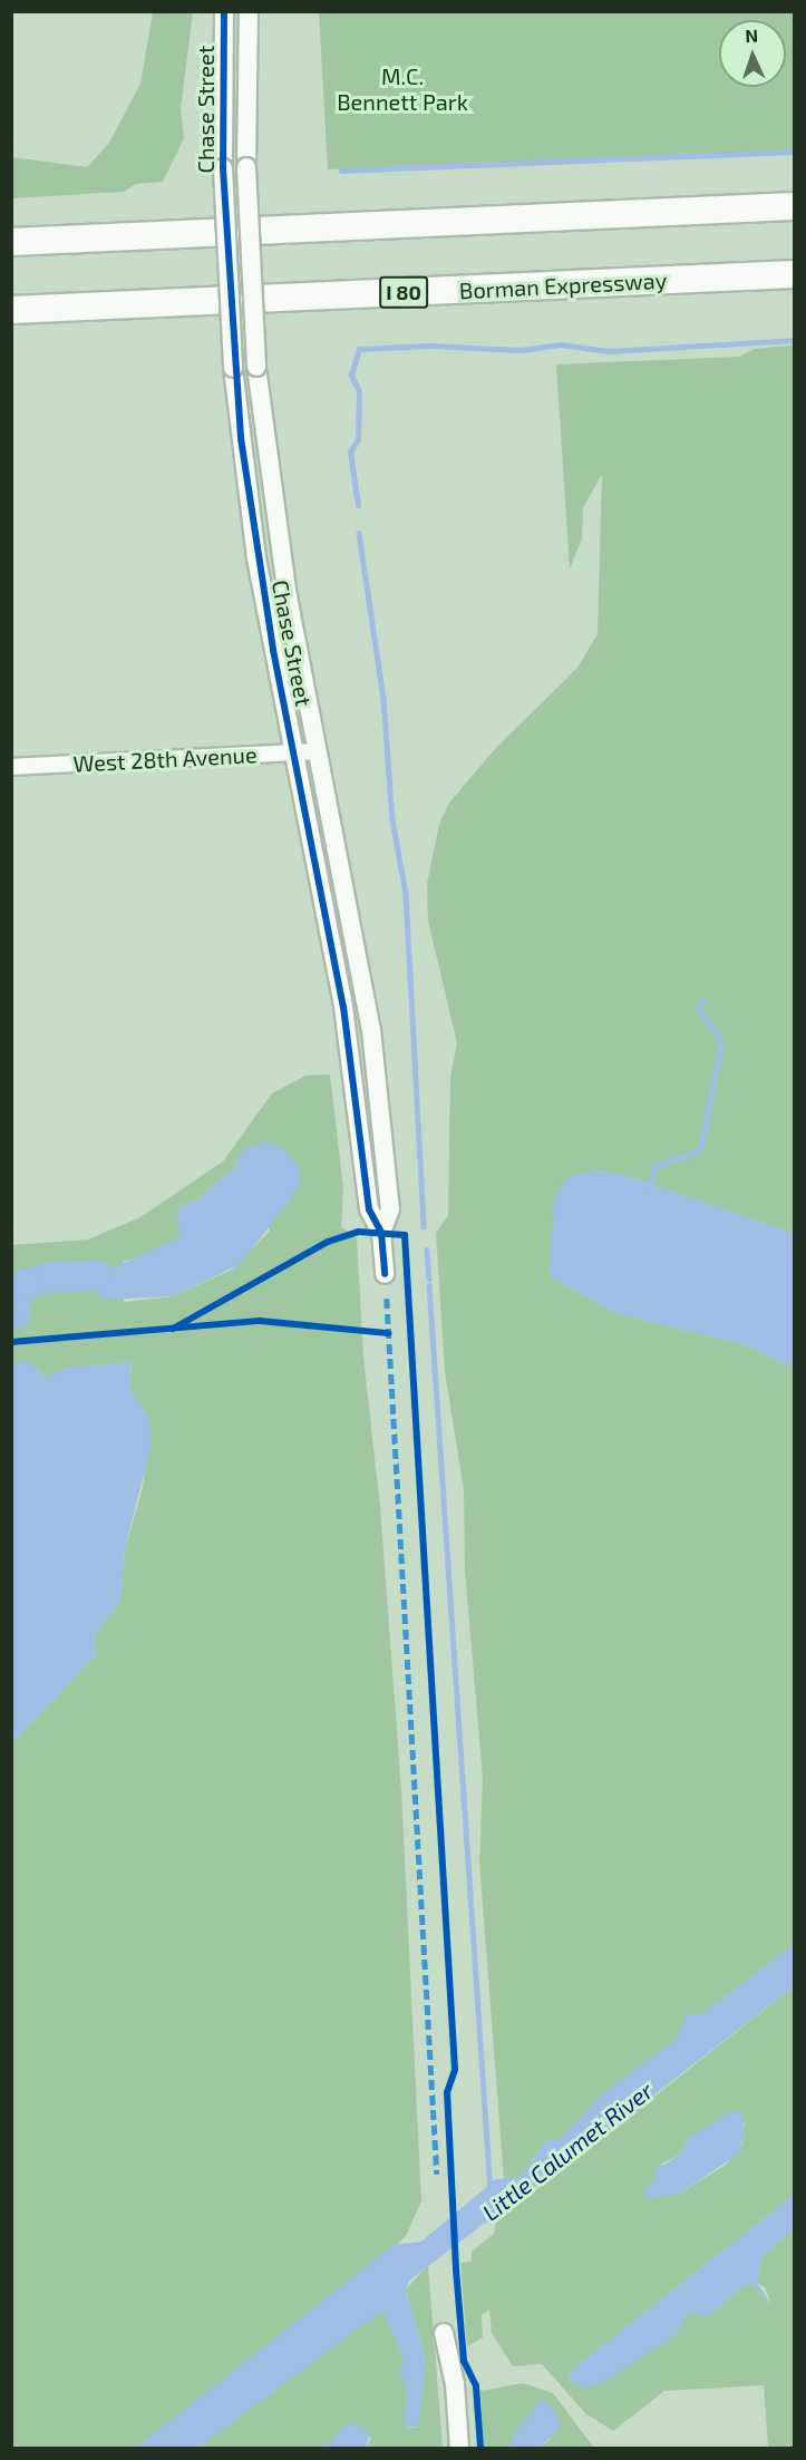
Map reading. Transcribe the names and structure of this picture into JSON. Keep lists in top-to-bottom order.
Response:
{
  "streets": {
    "highway": ["Borman Expressway", "I 80"],
    "street": ["Chase Street", "West 28th Avenue"]
  },
  "crossings": [
    ["Chase Street", "West 28th Avenue"]
  ],
  "water": ["Little Calumet River"],
  "parks": ["M.C. Bennett Park"],
  "north": "top"
}
